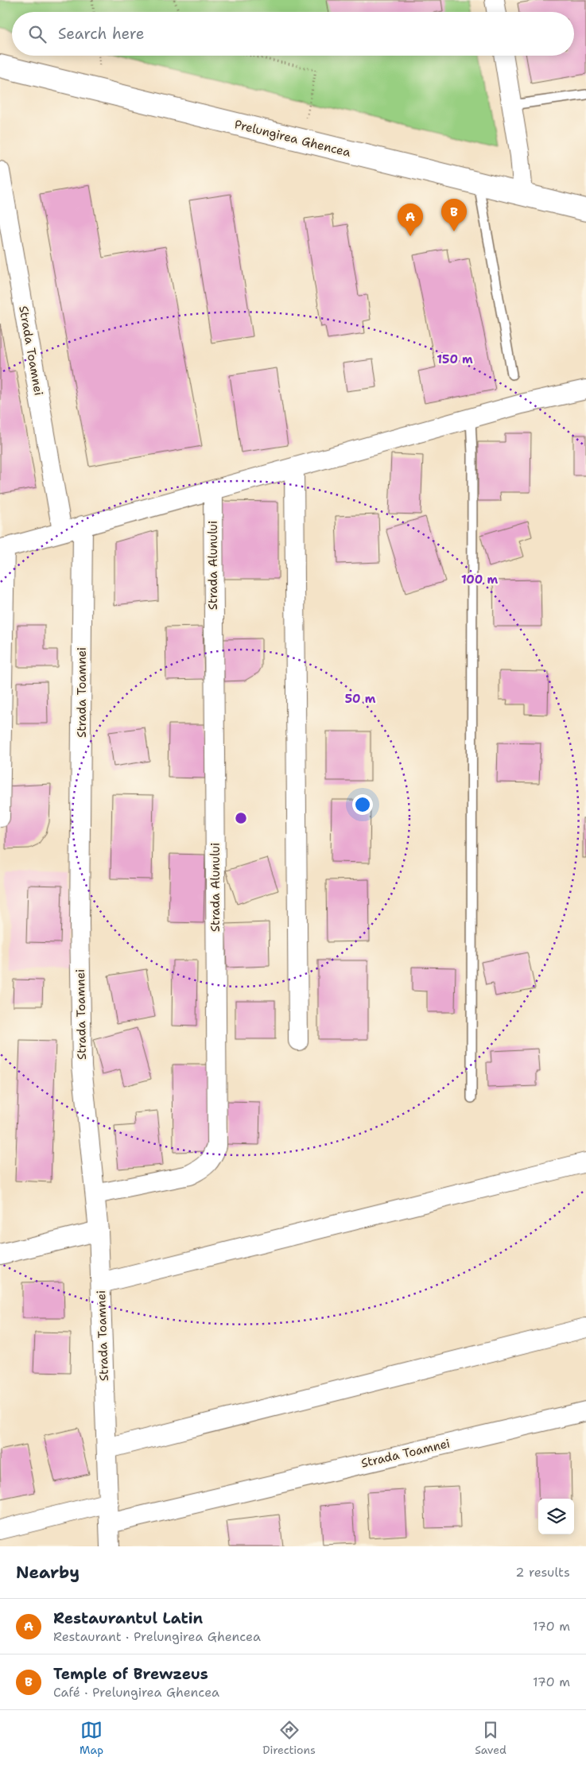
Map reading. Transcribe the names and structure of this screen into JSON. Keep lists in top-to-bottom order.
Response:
{
  "streets": {
    "main road": ["Prelungirea Ghencea"],
    "street": ["Strada Toamnei", "Strada Alunului"]
  },
  "crossings": [
    ["Strada Toamnei", "Strada Alunului"]
  ],
  "page": {
    "search": "Search here",
    "pins": ["B", "A"],
    "heading": ["Nearby", "2 results"],
    "list": [
      {
        "mark": "A",
        "name": "Restaurantul Latin",
        "note": "Restaurant · Prelungirea Ghencea",
        "value": "170 m"
      },
      {
        "mark": "B",
        "name": "Temple of Brewzeus",
        "note": "Café · Prelungirea Ghencea",
        "value": "170 m"
      }
    ],
    "nav": ["Map", "Directions", "Saved"]
  },
  "rings": ["150 m", "100 m", "50 m"]
}
